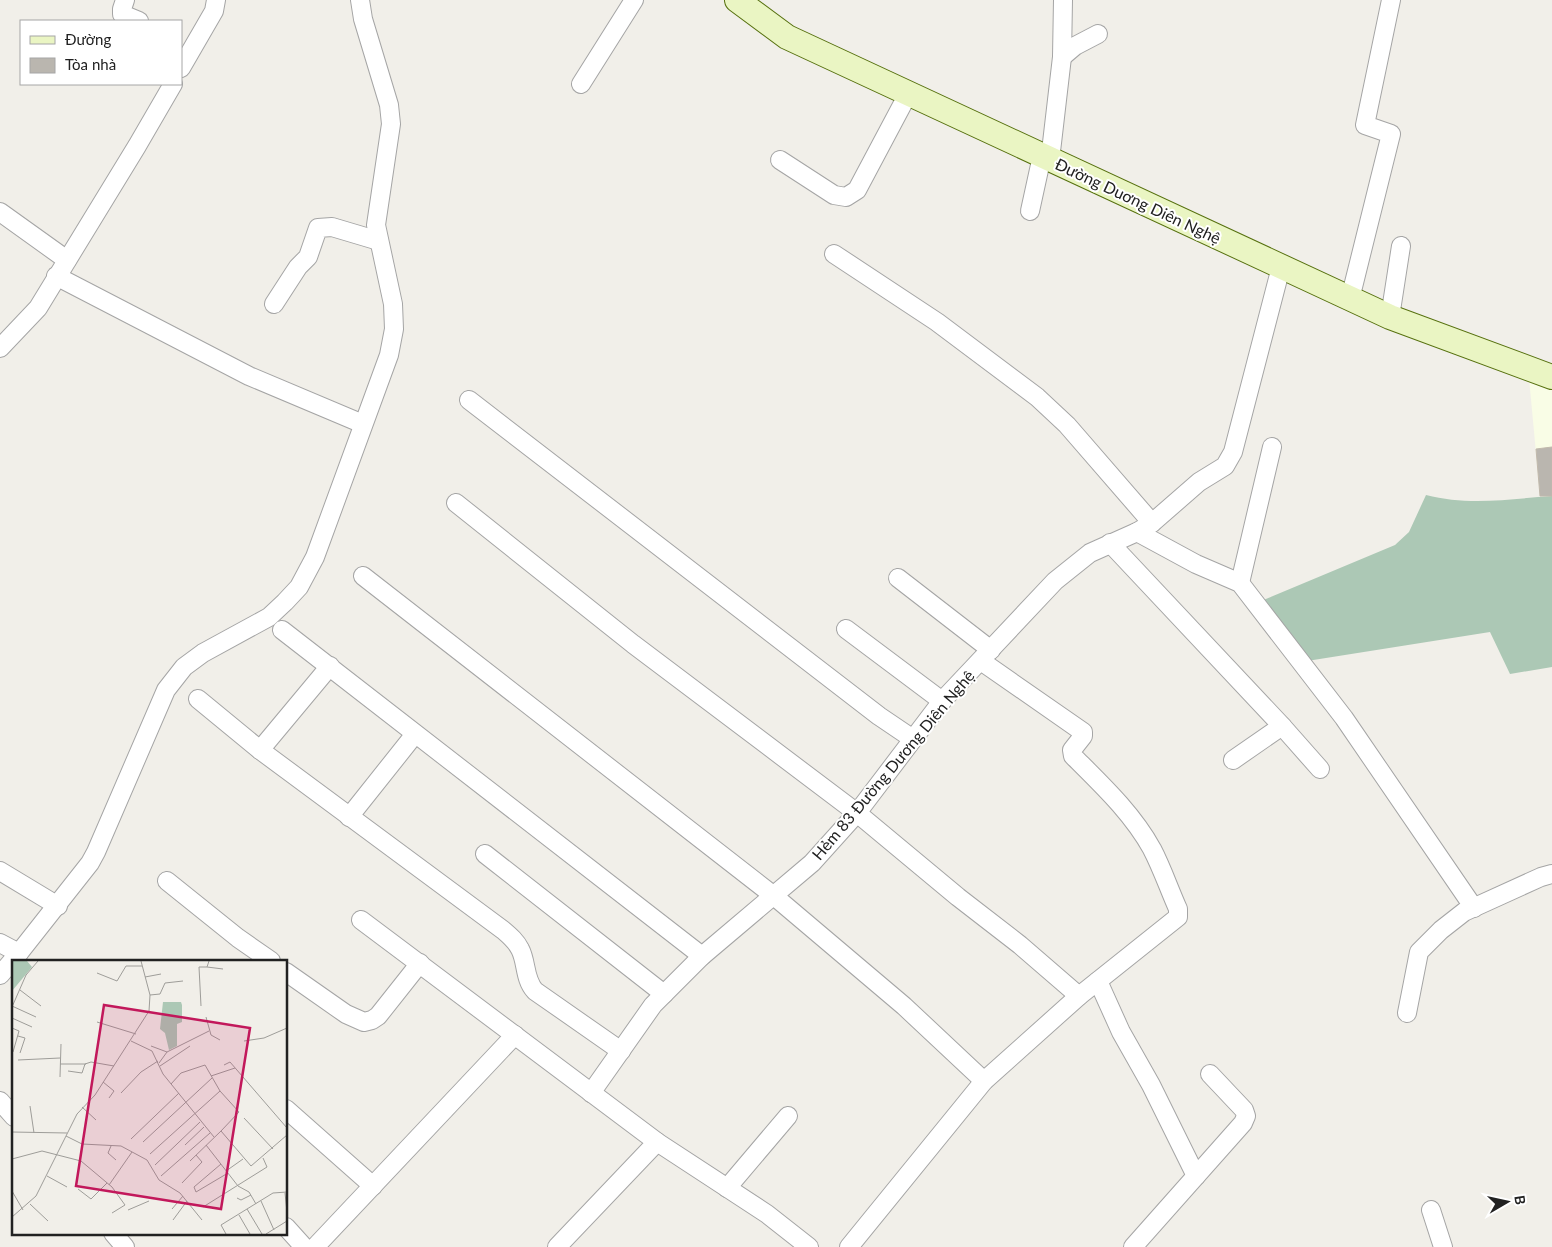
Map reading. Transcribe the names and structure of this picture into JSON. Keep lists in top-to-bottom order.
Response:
{
  "streets": {
    "street": ["Đường Duơng Diên Nghệ", "Hẻm 83 Đường Dương Diên Nghệ"]
  },
  "crossings": [
    ["Đường Duơng Diên Nghệ", "Hẻm 83 Đường Dương Diên Nghệ"]
  ],
  "legend": ["Đường", "Tòa nhà"],
  "north": "right"
}
